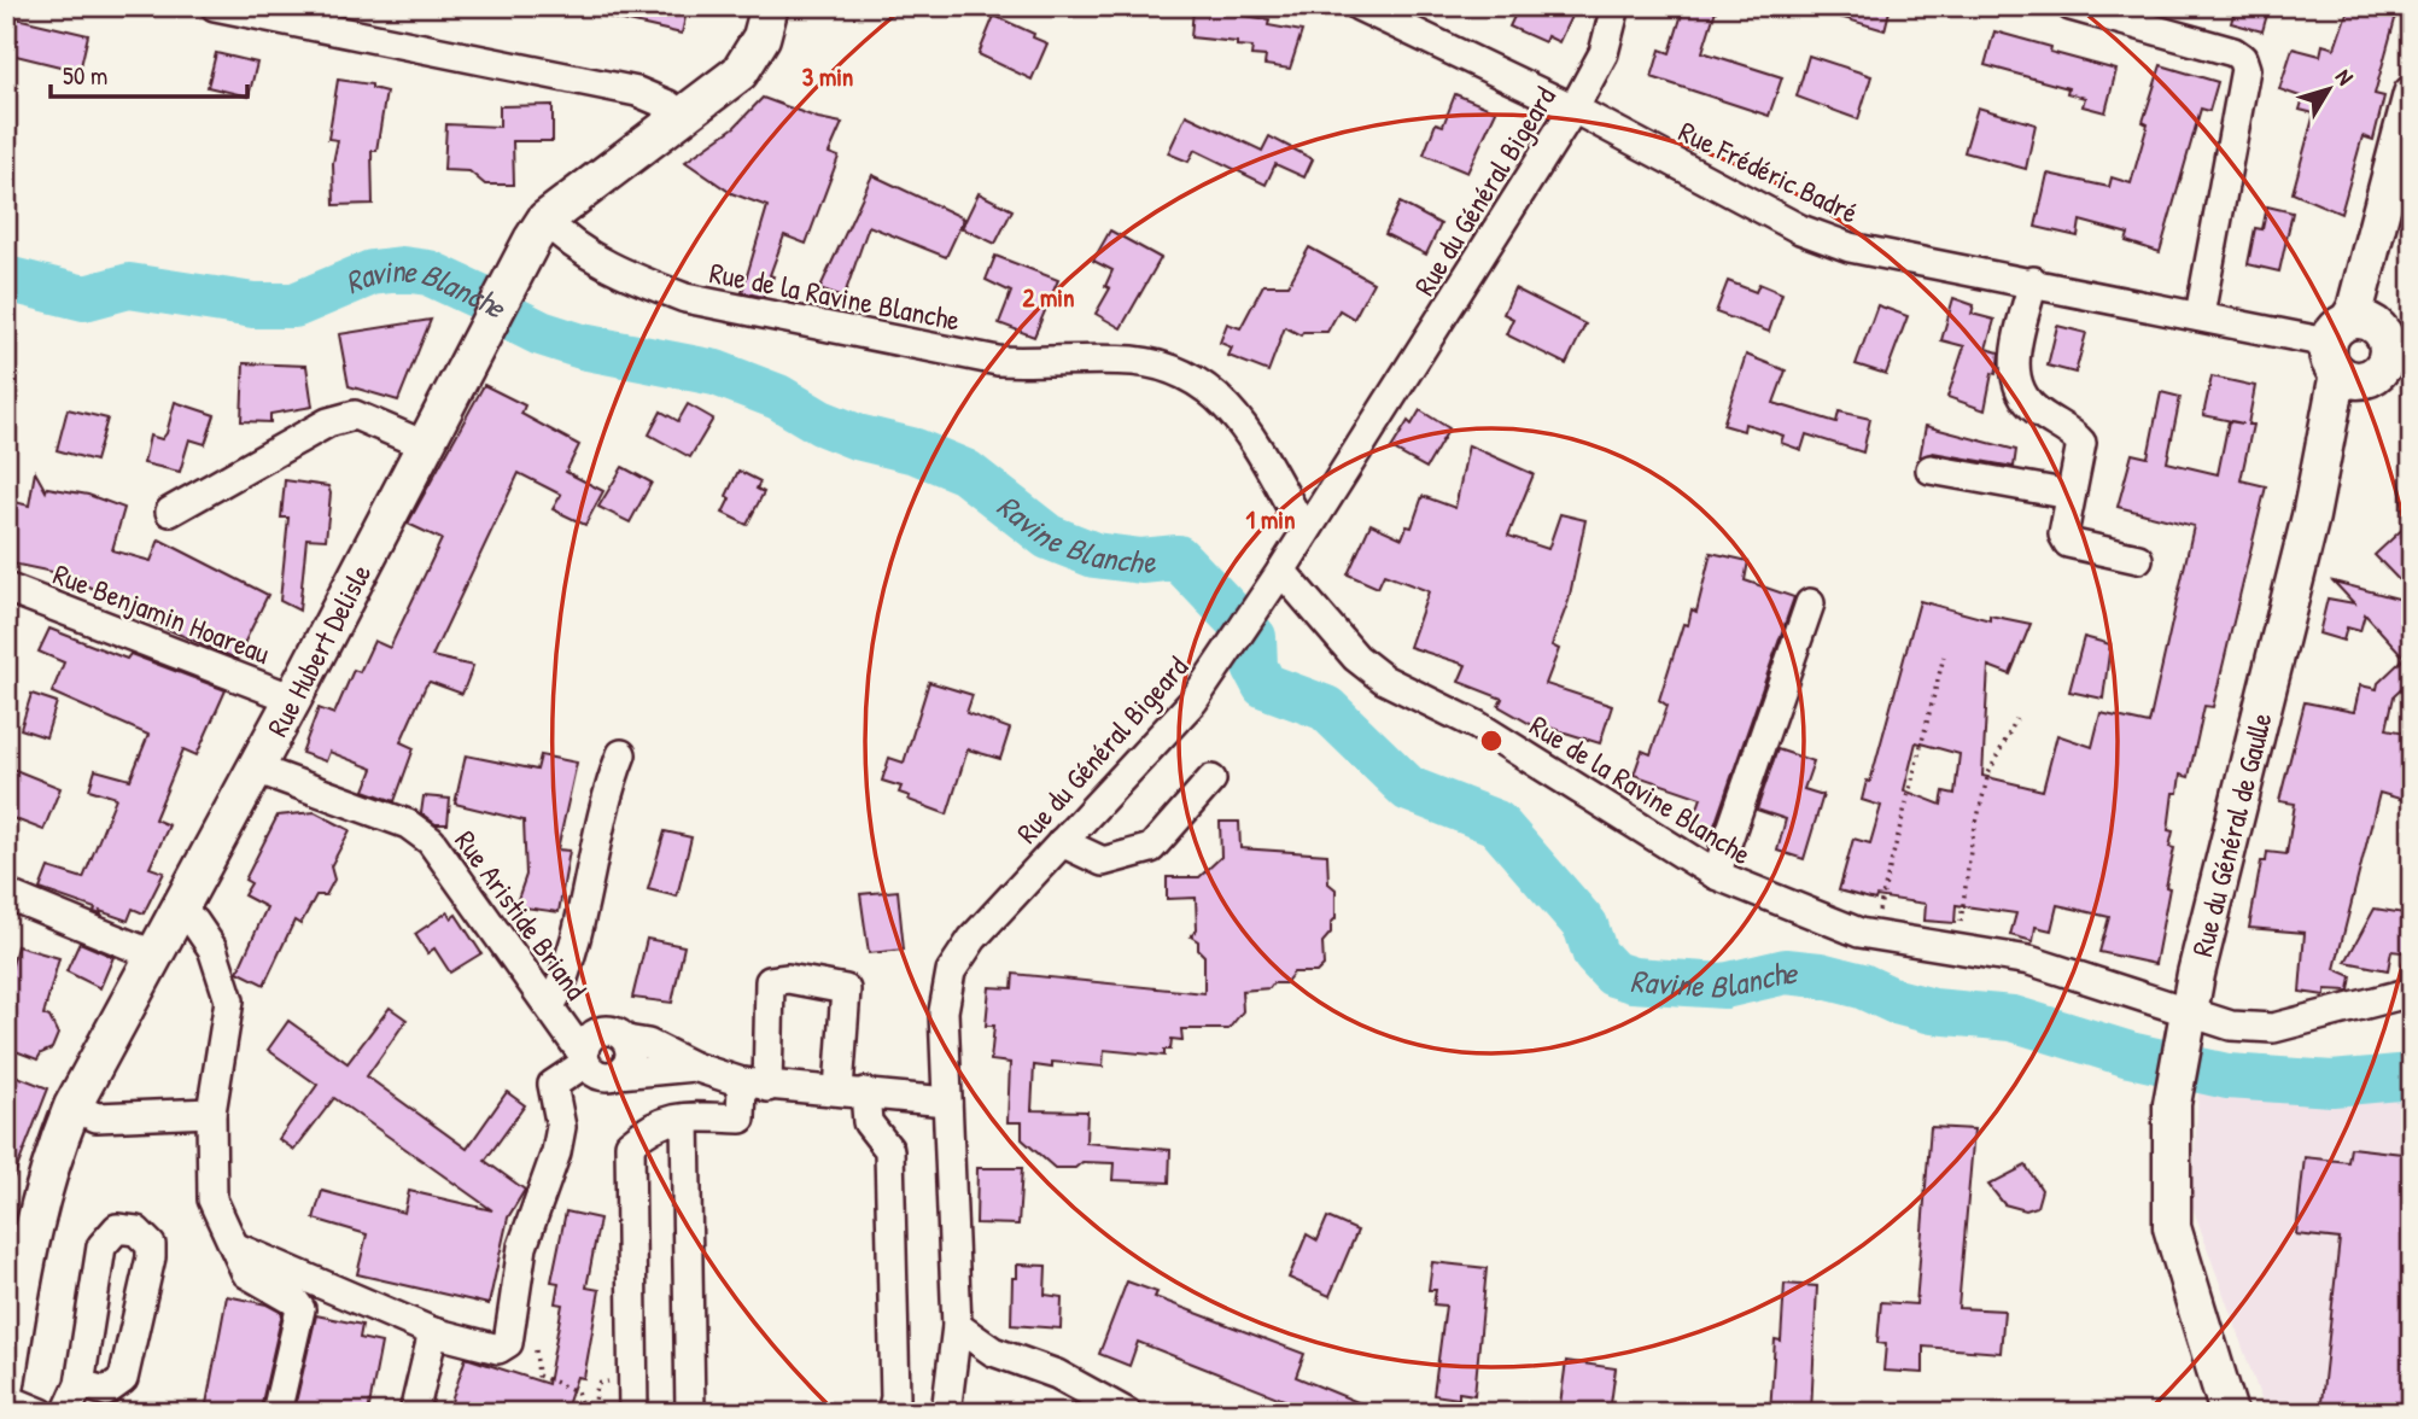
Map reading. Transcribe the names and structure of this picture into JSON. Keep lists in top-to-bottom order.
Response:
{
  "streets": {
    "main road": ["Rue Hubert Delisle", "Rue du Général de Gaulle"],
    "street": [
      "Rue Frédéric Badré",
      "Rue du Général Bigeard",
      "Rue de la Ravine Blanche",
      "Rue Benjamin Hoareau",
      "Rue Aristide Briand"
    ]
  },
  "crossings": [
    ["Rue Frédéric Badré", "Rue du Général Bigeard"],
    ["Rue Frédéric Badré", "Rue du Général de Gaulle"],
    ["Rue du Général Bigeard", "Rue de la Ravine Blanche"],
    ["Rue du Général Bigeard", "Rue Aristide Briand"],
    ["Rue de la Ravine Blanche", "Rue Hubert Delisle"],
    ["Rue de la Ravine Blanche", "Rue du Général de Gaulle"],
    ["Rue Benjamin Hoareau", "Rue Hubert Delisle"],
    ["Rue Hubert Delisle", "Rue Aristide Briand"]
  ],
  "water": ["Ravine Blanche"],
  "scale_bar": "50 m",
  "north": "top right",
  "rings": ["3 min", "2 min", "1 min"]
}
